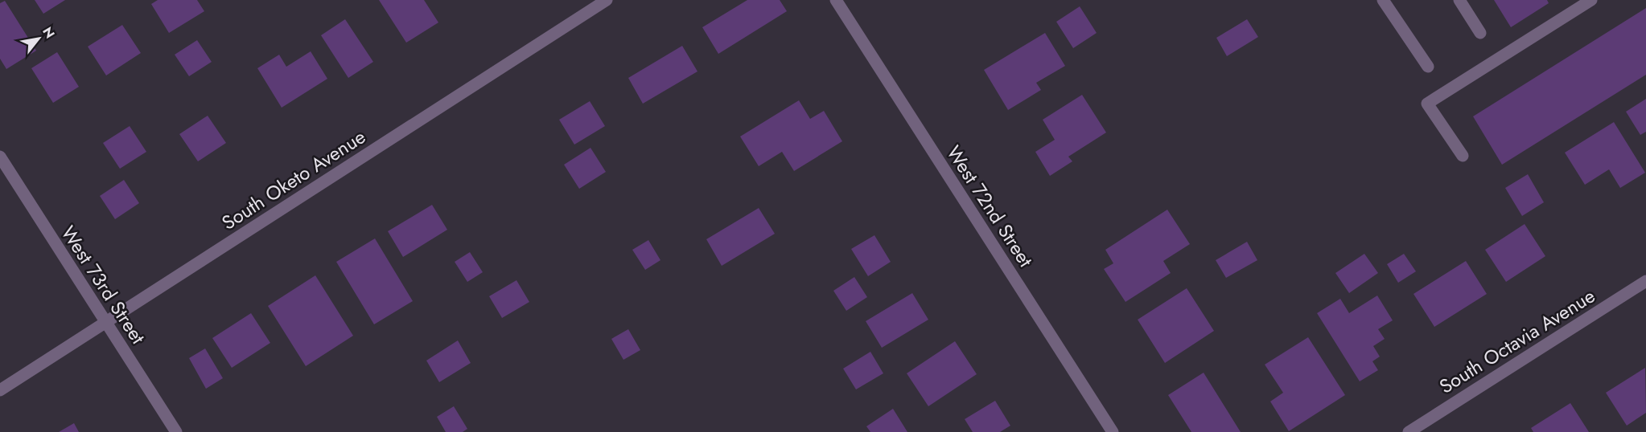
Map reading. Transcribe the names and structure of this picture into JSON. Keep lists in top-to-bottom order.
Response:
{
  "streets": {
    "street": [
      "South Oketo Avenue",
      "West 72nd Street",
      "West 73rd Street",
      "South Octavia Avenue"
    ]
  },
  "crossings": [
    ["South Oketo Avenue", "West 73rd Street"]
  ],
  "north": "top right"
}
